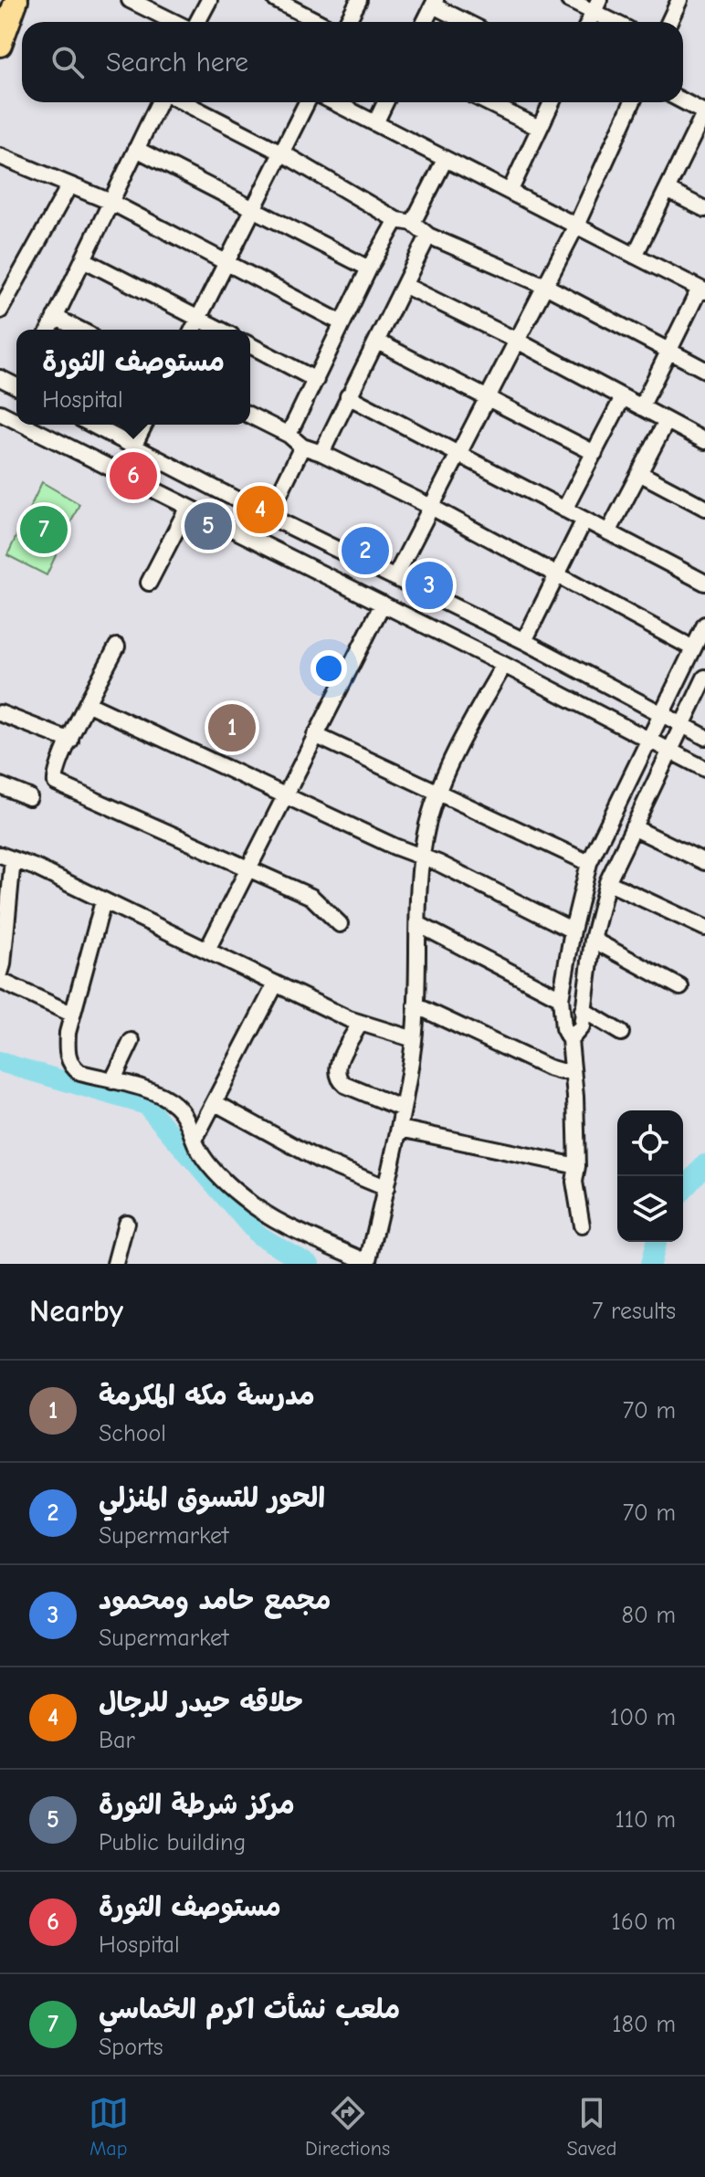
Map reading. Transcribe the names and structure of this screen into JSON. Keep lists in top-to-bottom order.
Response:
{
  "page": {
    "search": "Search here",
    "popup": ["مستوصف الثورة", "Hospital"],
    "pins": [
      "6",
      "4",
      "5",
      "7",
      "2",
      "3",
      "1"
    ],
    "heading": ["Nearby", "7 results"],
    "list": [
      {
        "mark": "1",
        "name": "مدرسة مكه المكرمة",
        "note": "School",
        "value": "70 m"
      },
      {
        "mark": "2",
        "name": "الحور للتسوق المنزلي",
        "note": "Supermarket",
        "value": "70 m"
      },
      {
        "mark": "3",
        "name": "مجمع حامد ومحمود",
        "note": "Supermarket",
        "value": "80 m"
      },
      {
        "mark": "4",
        "name": "حلاقه حيدر للرجال",
        "note": "Bar",
        "value": "100 m"
      },
      {
        "mark": "5",
        "name": "مركز شرطة الثورة",
        "note": "Public building",
        "value": "110 m"
      },
      {
        "mark": "6",
        "name": "مستوصف الثورة",
        "note": "Hospital",
        "value": "160 m"
      },
      {
        "mark": "7",
        "name": "ملعب نشأت اكرم الخماسي",
        "note": "Sports",
        "value": "180 m"
      }
    ],
    "nav": ["Map", "Directions", "Saved"]
  }
}
